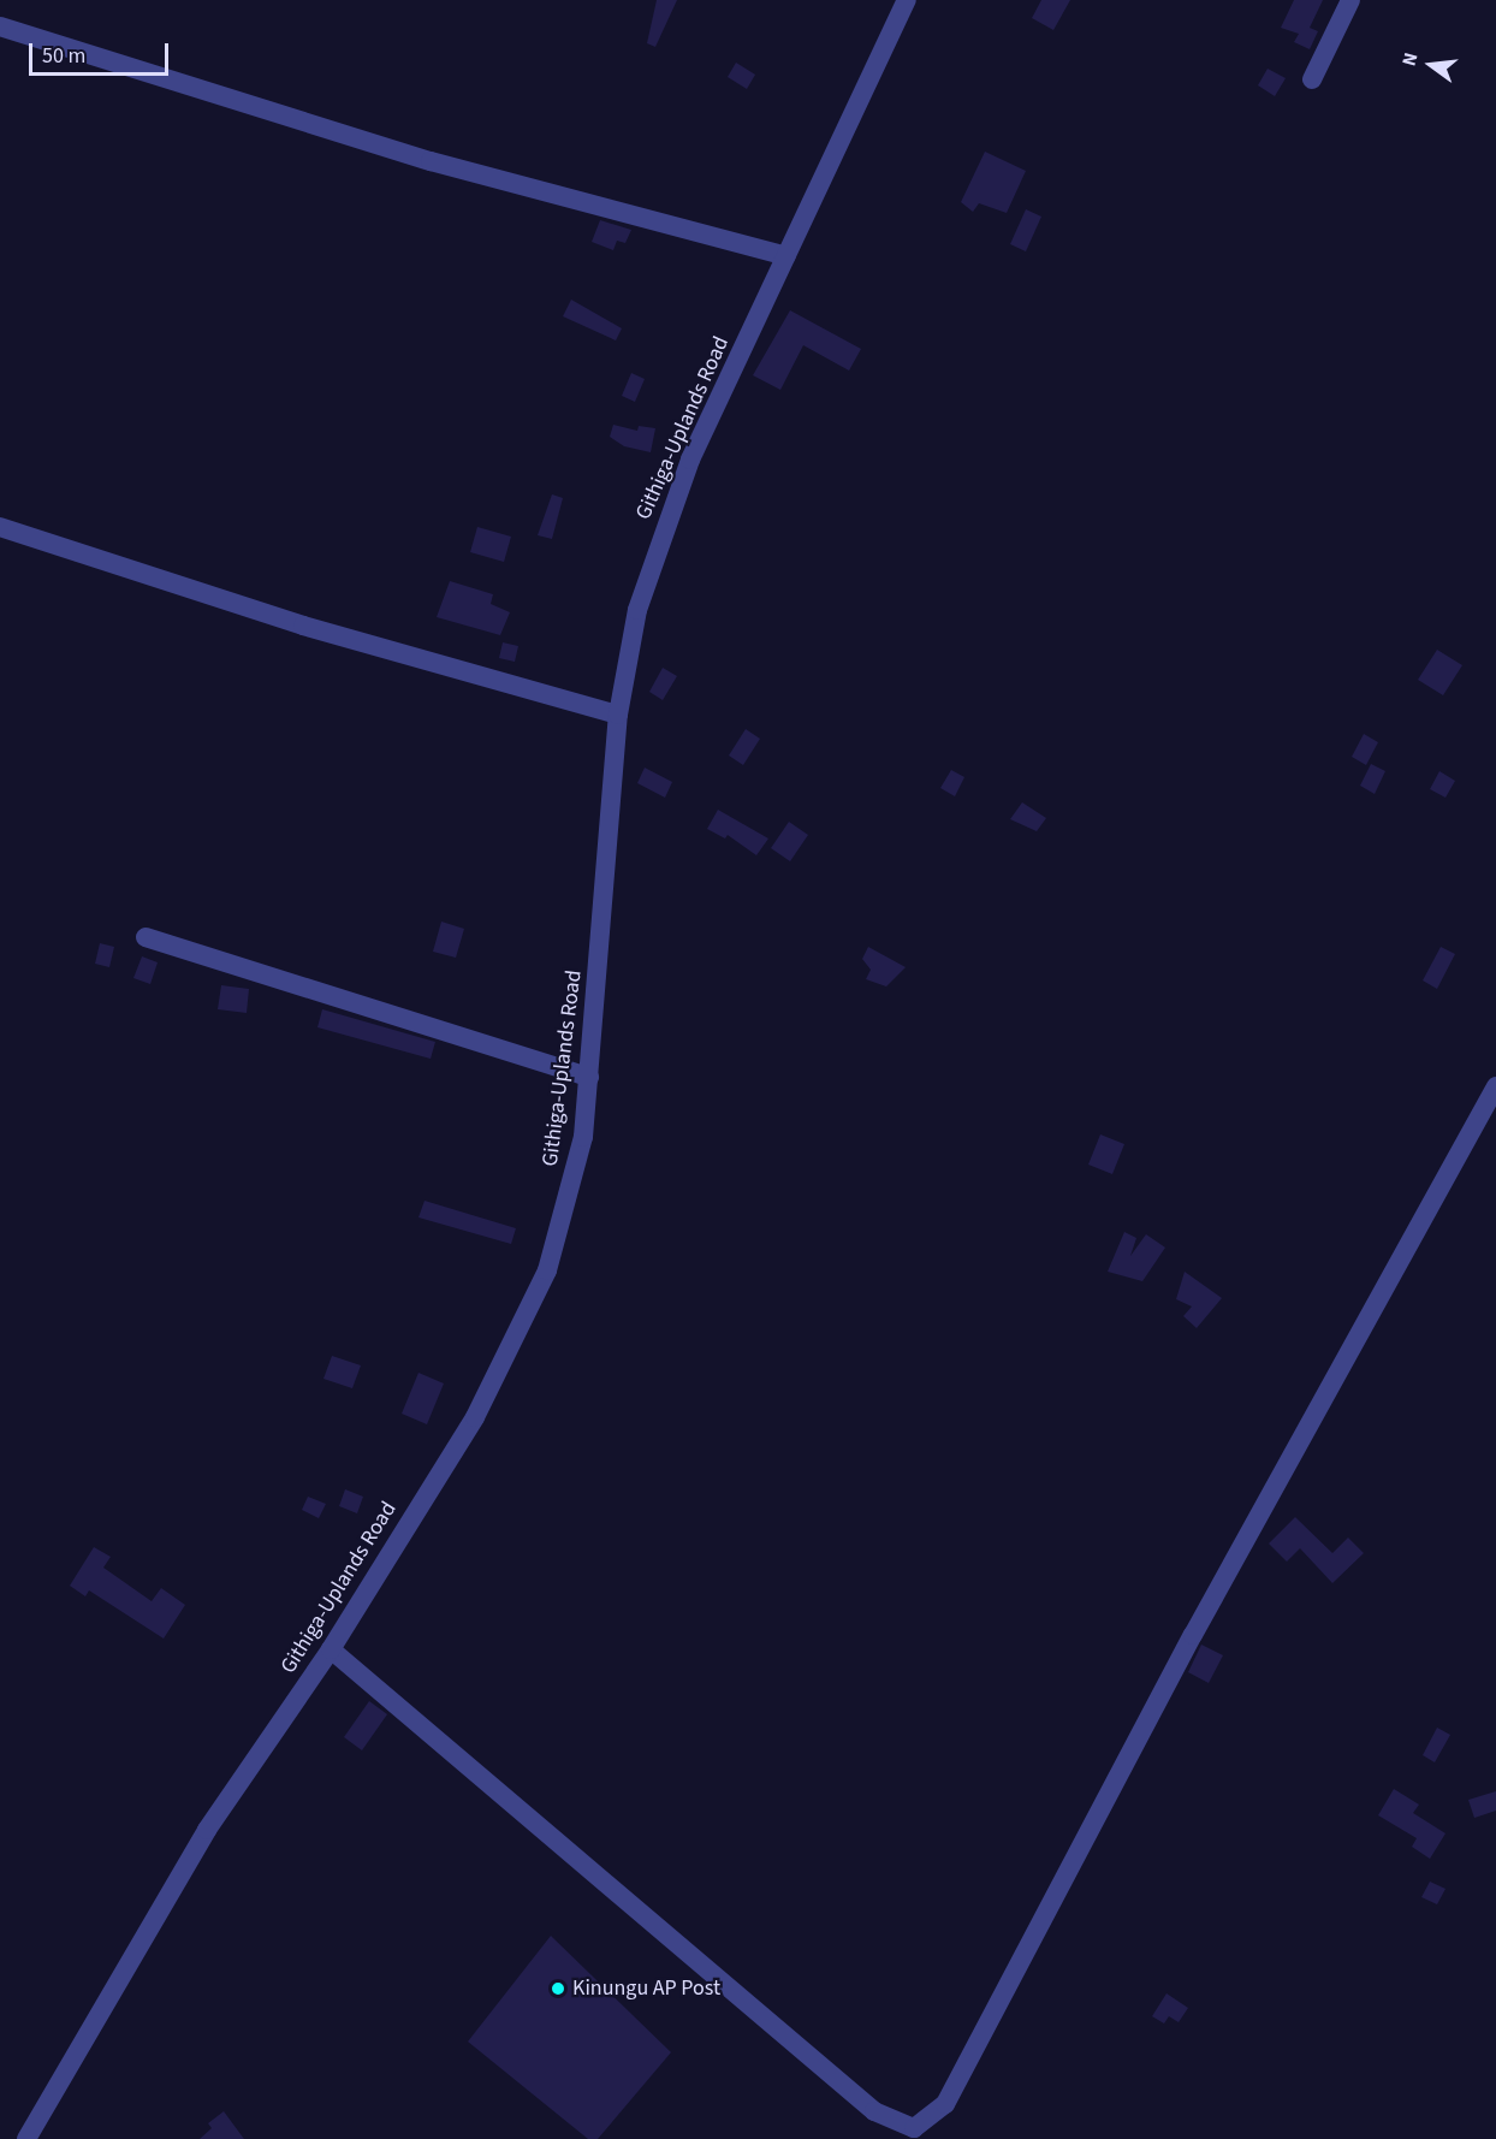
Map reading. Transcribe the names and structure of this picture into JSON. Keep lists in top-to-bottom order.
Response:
{
  "streets": {
    "street": ["Githiga-Uplands Road"]
  },
  "places": ["Kinungu AP Post"],
  "scale_bar": "50 m",
  "north": "left"
}
